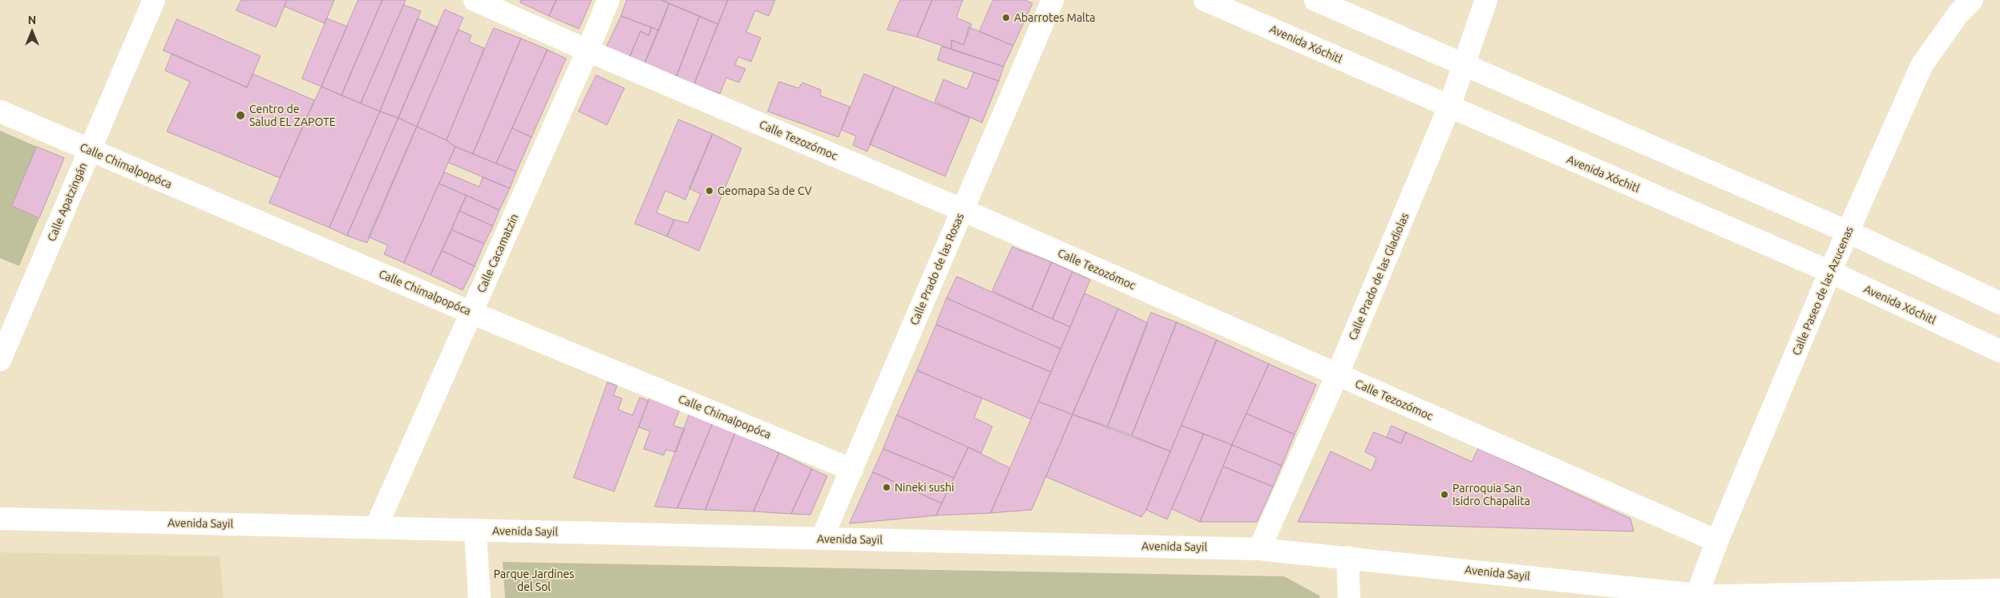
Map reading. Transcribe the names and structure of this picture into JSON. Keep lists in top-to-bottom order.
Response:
{
  "streets": {
    "street": [
      "Avenida Xóchitl",
      "Calle Tezozómoc",
      "Calle Chimalpopóca",
      "Calle Apatzingán",
      "Calle Cacamatzin",
      "Calle Prado de las Rosas",
      "Calle Prado de las Gladiolas",
      "Calle Paseo de las Azucenas",
      "Avenida Sayil"
    ]
  },
  "crossings": [
    ["Avenida Xóchitl", "Calle Prado de las Gladiolas"],
    ["Avenida Xóchitl", "Calle Paseo de las Azucenas"],
    ["Calle Tezozómoc", "Calle Cacamatzin"],
    ["Calle Tezozómoc", "Calle Prado de las Rosas"],
    ["Calle Tezozómoc", "Calle Prado de las Gladiolas"],
    ["Calle Tezozómoc", "Calle Paseo de las Azucenas"],
    ["Calle Chimalpopóca", "Calle Apatzingán"],
    ["Calle Chimalpopóca", "Calle Cacamatzin"],
    ["Calle Chimalpopóca", "Calle Prado de las Rosas"],
    ["Calle Cacamatzin", "Avenida Sayil"],
    ["Calle Prado de las Rosas", "Avenida Sayil"],
    ["Calle Prado de las Gladiolas", "Avenida Sayil"],
    ["Calle Paseo de las Azucenas", "Avenida Sayil"]
  ],
  "parks": ["Parque Jardines del Sol"],
  "places": [
    "Abarrotes Malta",
    "Centro de Salud EL ZAPOTE",
    "Geomapa Sa de CV",
    "Nineki sushi",
    "Parroquia San Isidro Chapalita"
  ],
  "north": "top"
}
